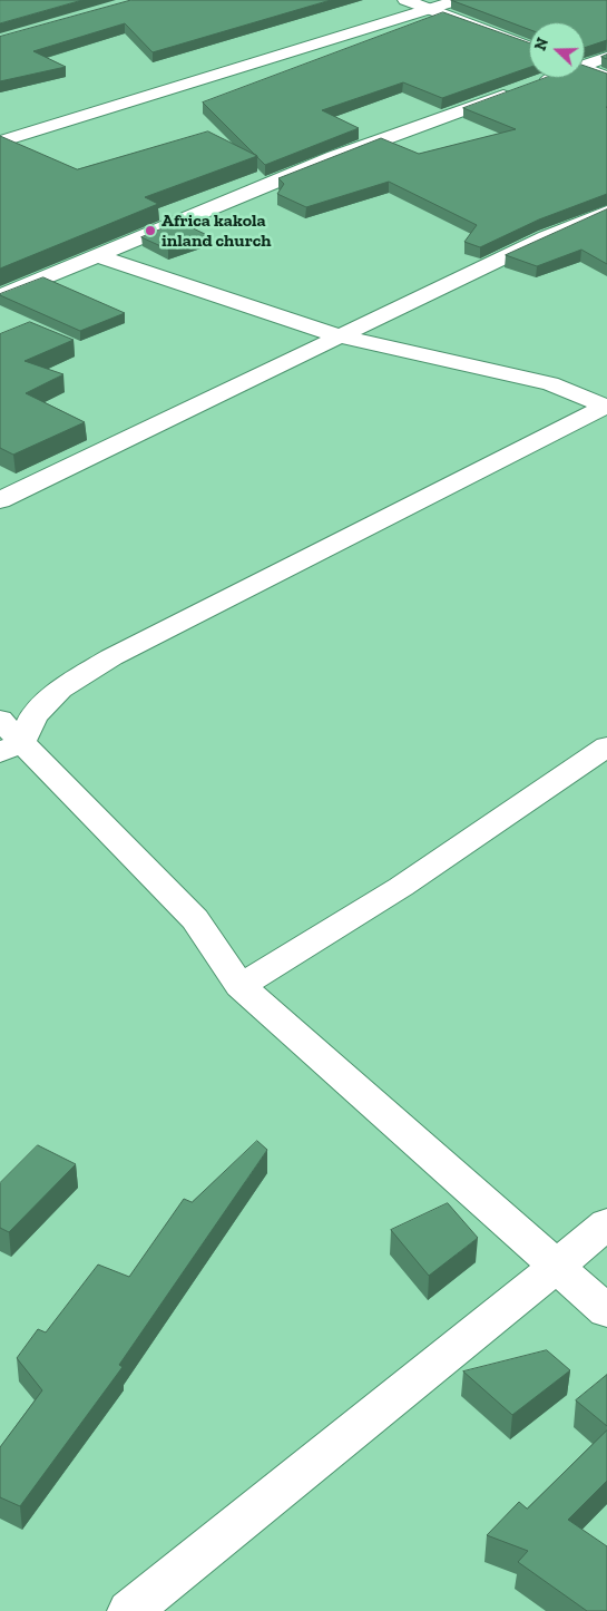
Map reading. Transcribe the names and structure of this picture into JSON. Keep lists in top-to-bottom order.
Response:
{
  "places": ["Africa kakola inland church"],
  "north": "left"
}
